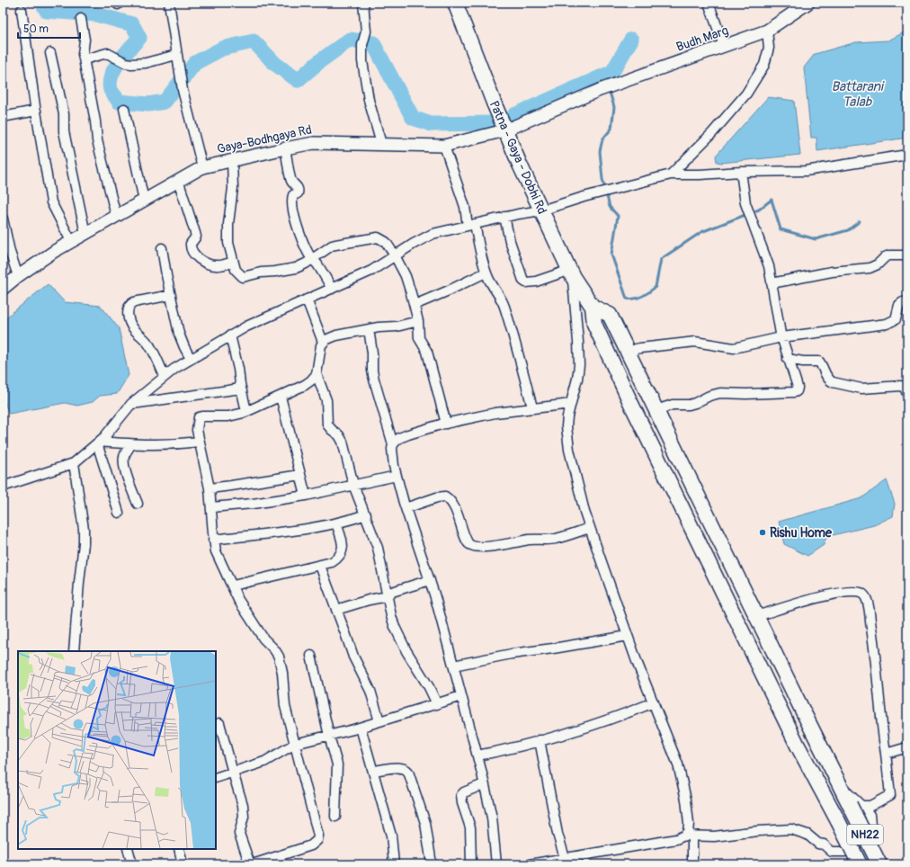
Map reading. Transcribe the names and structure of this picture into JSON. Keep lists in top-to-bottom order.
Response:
{
  "streets": {
    "main road": ["Patna - Gaya - Dobhi Rd", "NH22"],
    "street": ["Budh Marg", "Gaya-Bodhgaya Rd"]
  },
  "crossings": [
    ["Budh Marg", "Gaya-Bodhgaya Rd"],
    ["Gaya-Bodhgaya Rd", "Patna - Gaya - Dobhi Rd"],
    ["Patna - Gaya - Dobhi Rd", "NH22"]
  ],
  "water": ["Battarani Talab"],
  "places": ["Rishu Home"],
  "scale_bar": "50 m"
}
